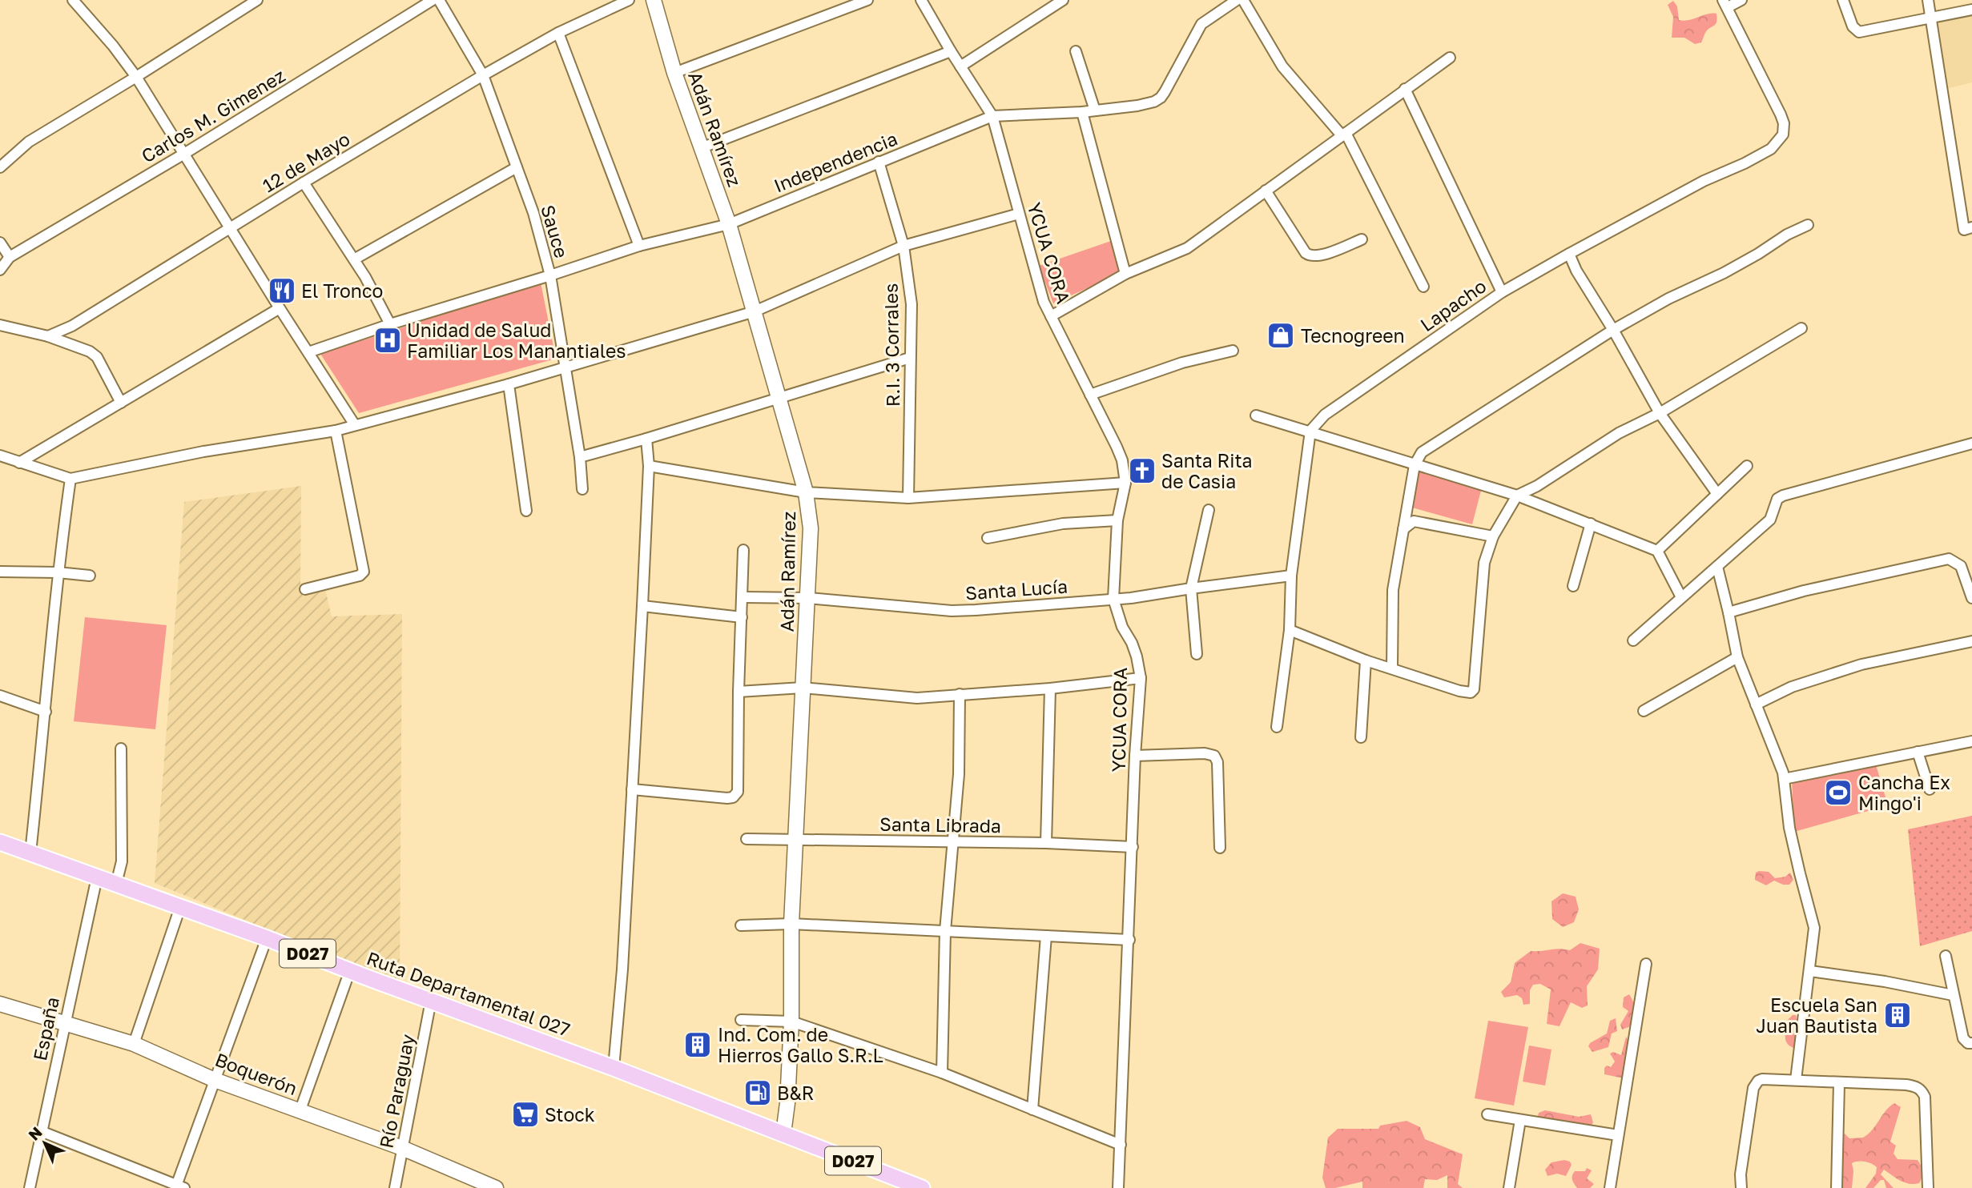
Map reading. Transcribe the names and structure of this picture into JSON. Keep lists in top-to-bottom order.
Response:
{
  "streets": {
    "main road": ["D027", "Ruta Departamental 027"],
    "street": [
      "Carlos M. Gimenez",
      "Adán Ramírez",
      "12 de Mayo",
      "Independencia",
      "Sauce",
      "YCUA CORA",
      "Lapacho",
      "R.I. 3 Corrales",
      "Santa Lucía",
      "Santa Librada",
      "España",
      "Boquerón",
      "Río Paraguay"
    ]
  },
  "crossings": [
    ["Adán Ramírez", "Independencia"],
    ["Adán Ramírez", "Santa Lucía"],
    ["Adán Ramírez", "Santa Librada"],
    ["Adán Ramírez", "Ruta Departamental 027"],
    ["12 de Mayo", "Sauce"],
    ["Independencia", "Sauce"],
    ["Independencia", "YCUA CORA"],
    ["Independencia", "R.I. 3 Corrales"],
    ["YCUA CORA", "Santa Lucía"],
    ["YCUA CORA", "Santa Librada"],
    ["Ruta Departamental 027", "España"],
    ["Ruta Departamental 027", "Río Paraguay"],
    ["España", "Boquerón"],
    ["Boquerón", "Río Paraguay"]
  ],
  "places": {
    "restaurant": ["El Tronco"],
    "shop": ["Tecnogreen"],
    "hospital": ["Unidad de Salud Familiar Los Manantiales"],
    "church": ["Santa Rita de Casia"],
    "sports": ["Cancha Ex Mingo'i"],
    "building": ["Escuela San Juan Bautista", "Ind. Com. de Hierros Gallo S.R.L"],
    "fuel station": ["B&R"],
    "supermarket": ["Stock"]
  },
  "north": "top left"
}
